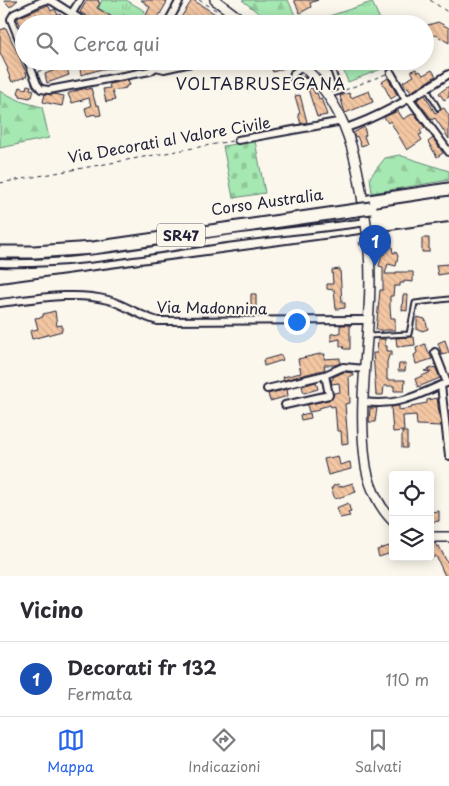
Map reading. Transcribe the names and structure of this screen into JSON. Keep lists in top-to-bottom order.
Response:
{
  "streets": {
    "highway": ["Corso Australia", "SR47"],
    "street": ["Via Decorati al Valore Civile", "Via Madonnina"]
  },
  "districts": ["VOLTABRUSEGANA"],
  "page": {
    "search": "Cerca qui",
    "pins": "1",
    "heading": "Vicino",
    "list": [
      {
        "mark": "1",
        "name": "Decorati fr 132",
        "note": "Fermata",
        "value": "110 m"
      }
    ],
    "nav": ["Mappa", "Indicazioni", "Salvati"]
  }
}
